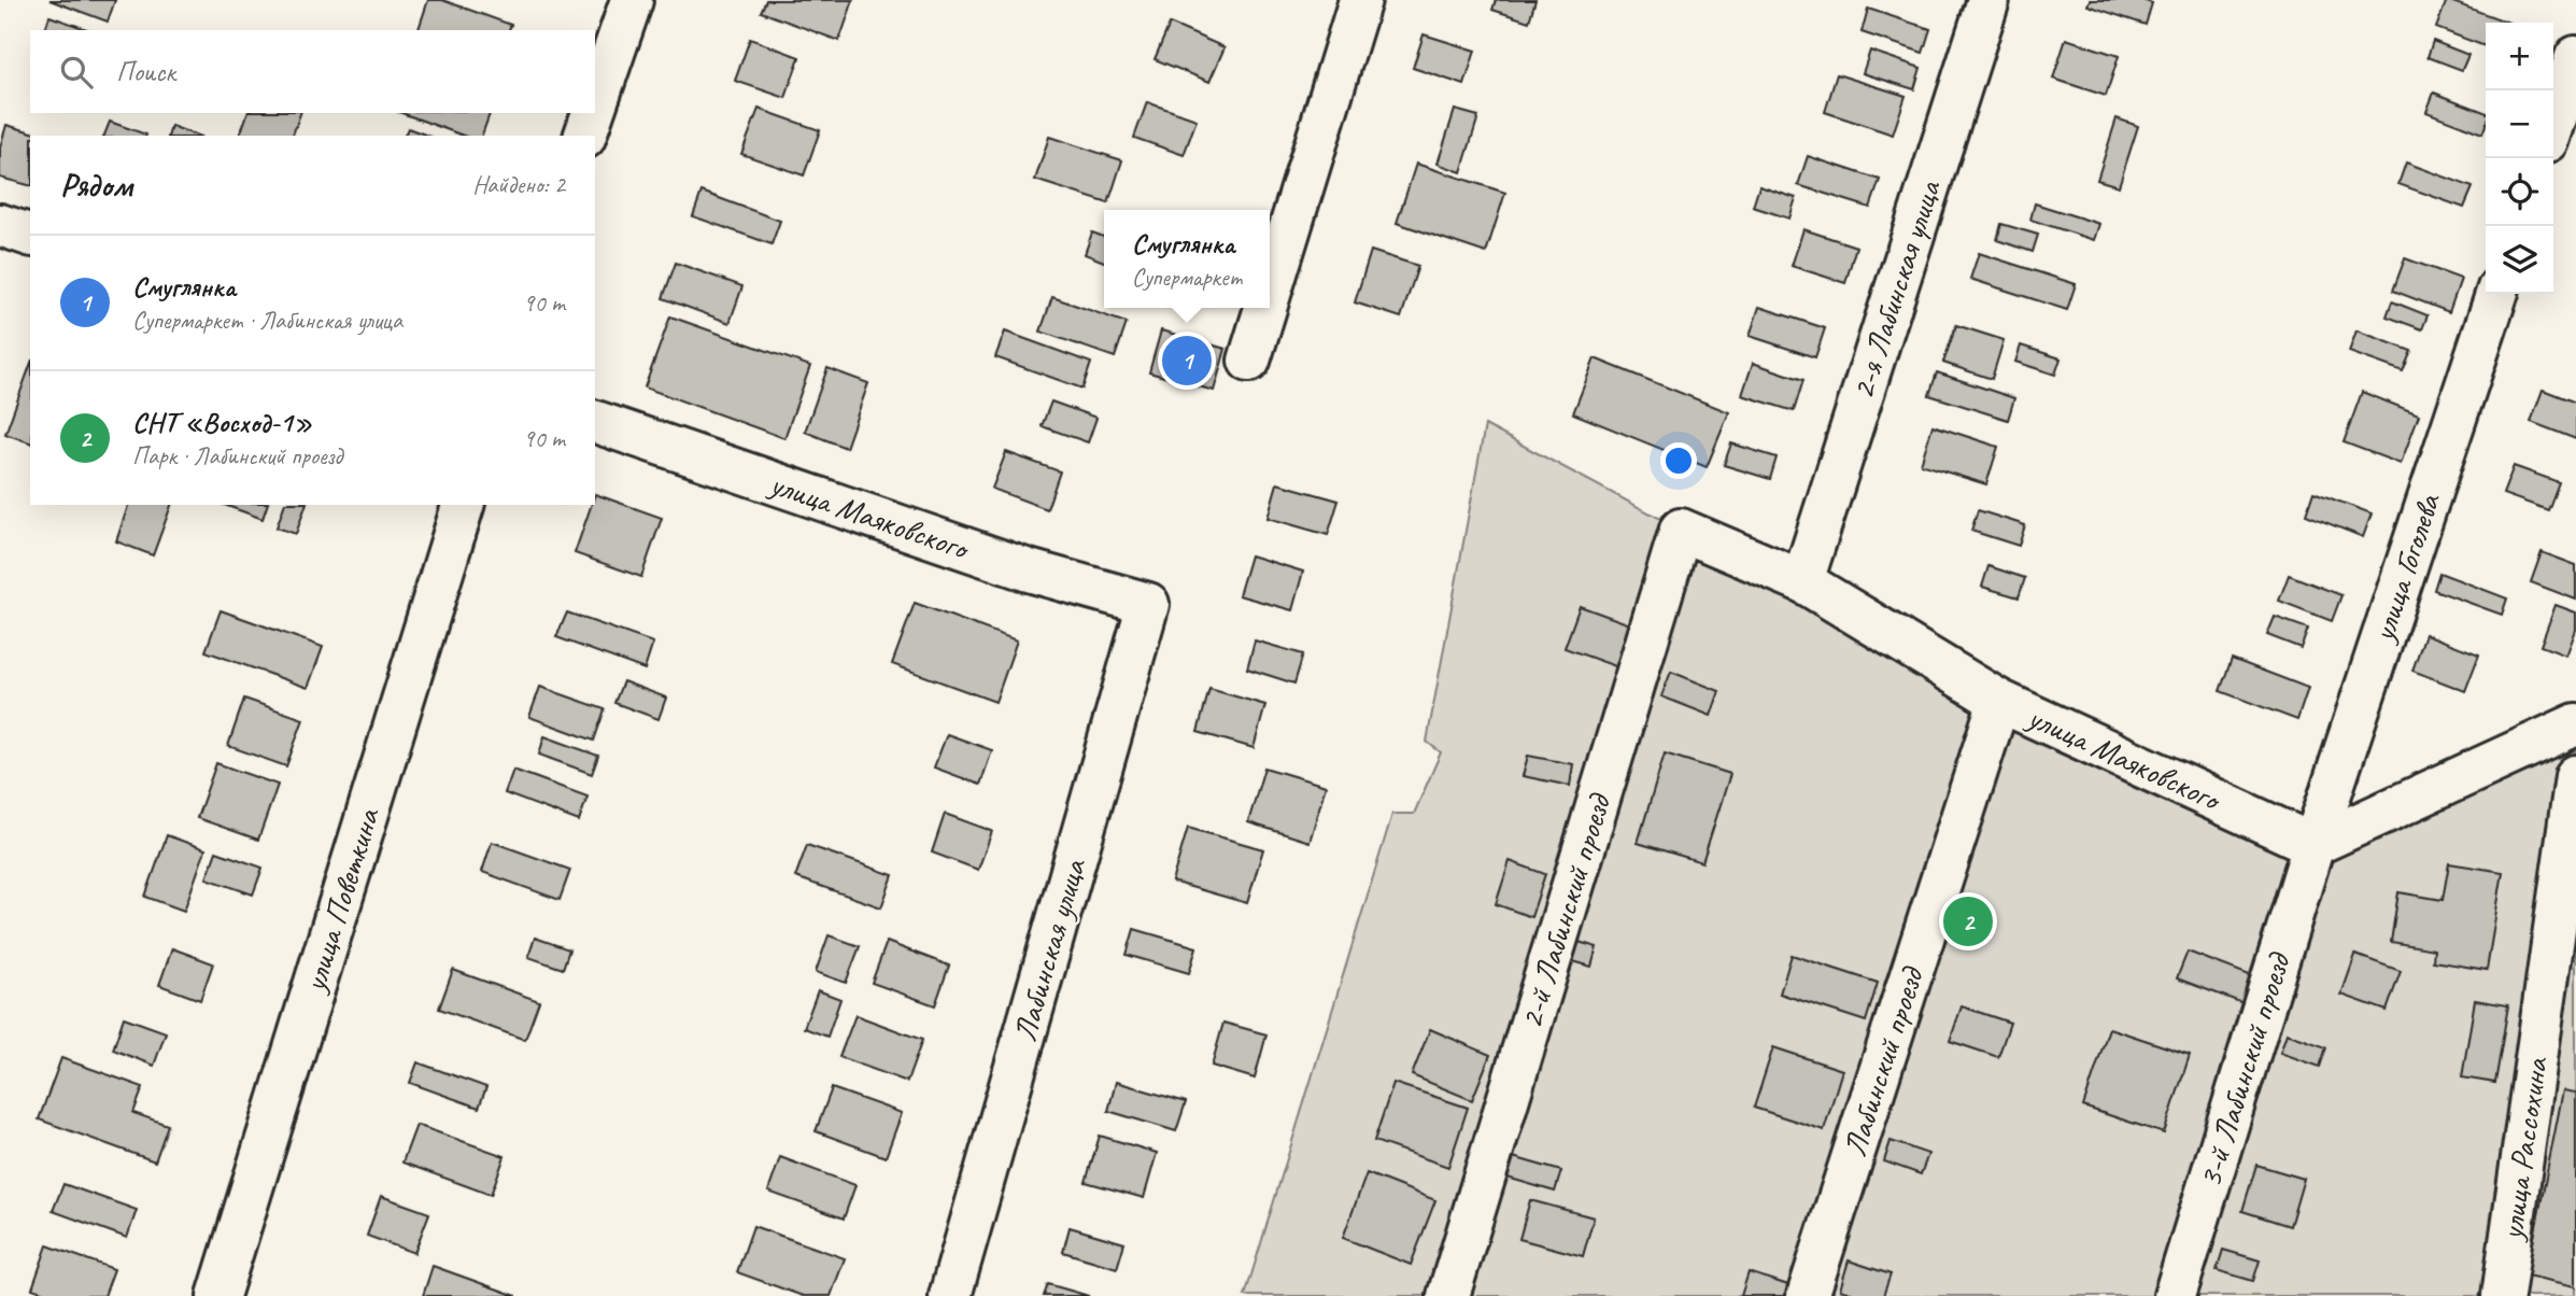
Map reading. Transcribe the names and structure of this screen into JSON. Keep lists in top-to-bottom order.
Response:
{
  "streets": {
    "street": [
      "2-я Лабинская улица",
      "улица Маяковского",
      "улица Гоголева",
      "улица Поветкина",
      "2-й Лабинский проезд",
      "Лабинская улица",
      "Лабинский проезд",
      "3-й Лабинский проезд",
      "улица Рассохина"
    ]
  },
  "crossings": [
    ["2-я Лабинская улица", "улица Маяковского"],
    ["улица Маяковского", "улица Гоголева"],
    ["улица Маяковского", "2-й Лабинский проезд"],
    ["улица Маяковского", "Лабинская улица"],
    ["улица Маяковского", "Лабинский проезд"],
    ["улица Маяковского", "3-й Лабинский проезд"],
    ["улица Гоголева", "3-й Лабинский проезд"]
  ],
  "page": {
    "map_buttons": ["+", "−"],
    "search": "Поиск",
    "heading": ["Рядом", "Найдено: 2"],
    "popup": ["Смуглянка", "Супермаркет"],
    "list": [
      {
        "mark": "1",
        "name": "Смуглянка",
        "note": "Супермаркет · Лабинская улица",
        "value": "90 m"
      },
      {
        "mark": "2",
        "name": "СНТ «Восход-1»",
        "note": "Парк · Лабинский проезд",
        "value": "90 m"
      }
    ],
    "pins": ["1", "2"]
  }
}
